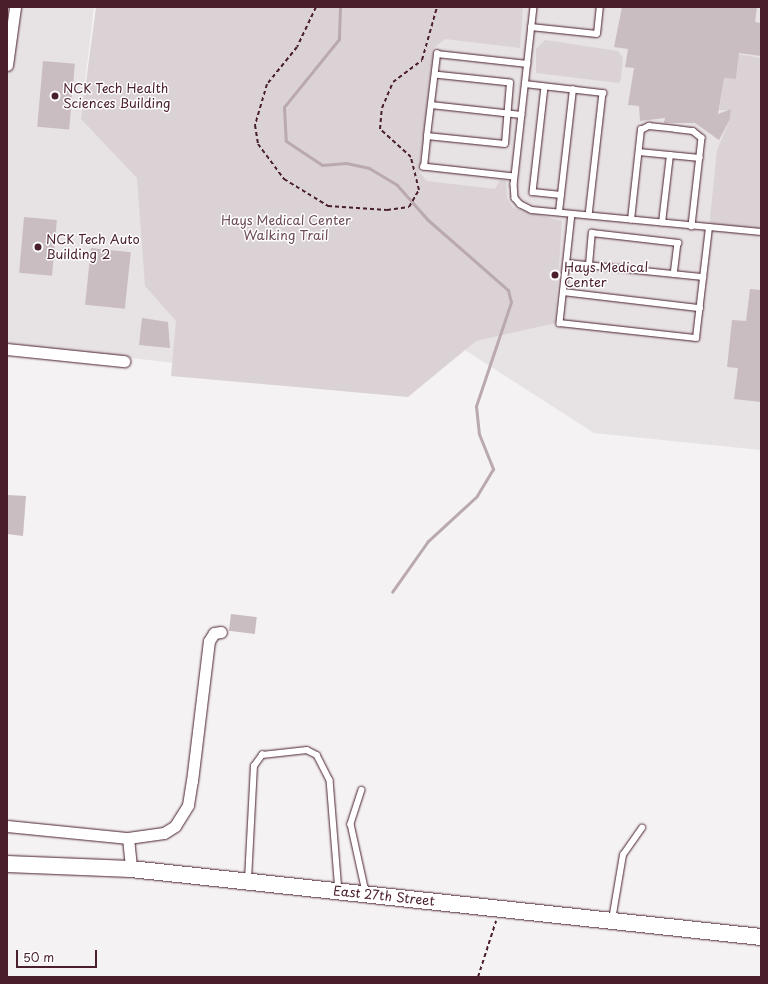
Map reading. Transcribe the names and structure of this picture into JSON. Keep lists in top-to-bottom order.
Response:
{
  "streets": {
    "main road": ["East 27th Street"]
  },
  "parks": ["Hays Medical Center Walking Trail"],
  "places": ["NCK Tech Health Sciences Building", "NCK Tech Auto Building 2", "Hays Medical Center"],
  "scale_bar": "50 m"
}
